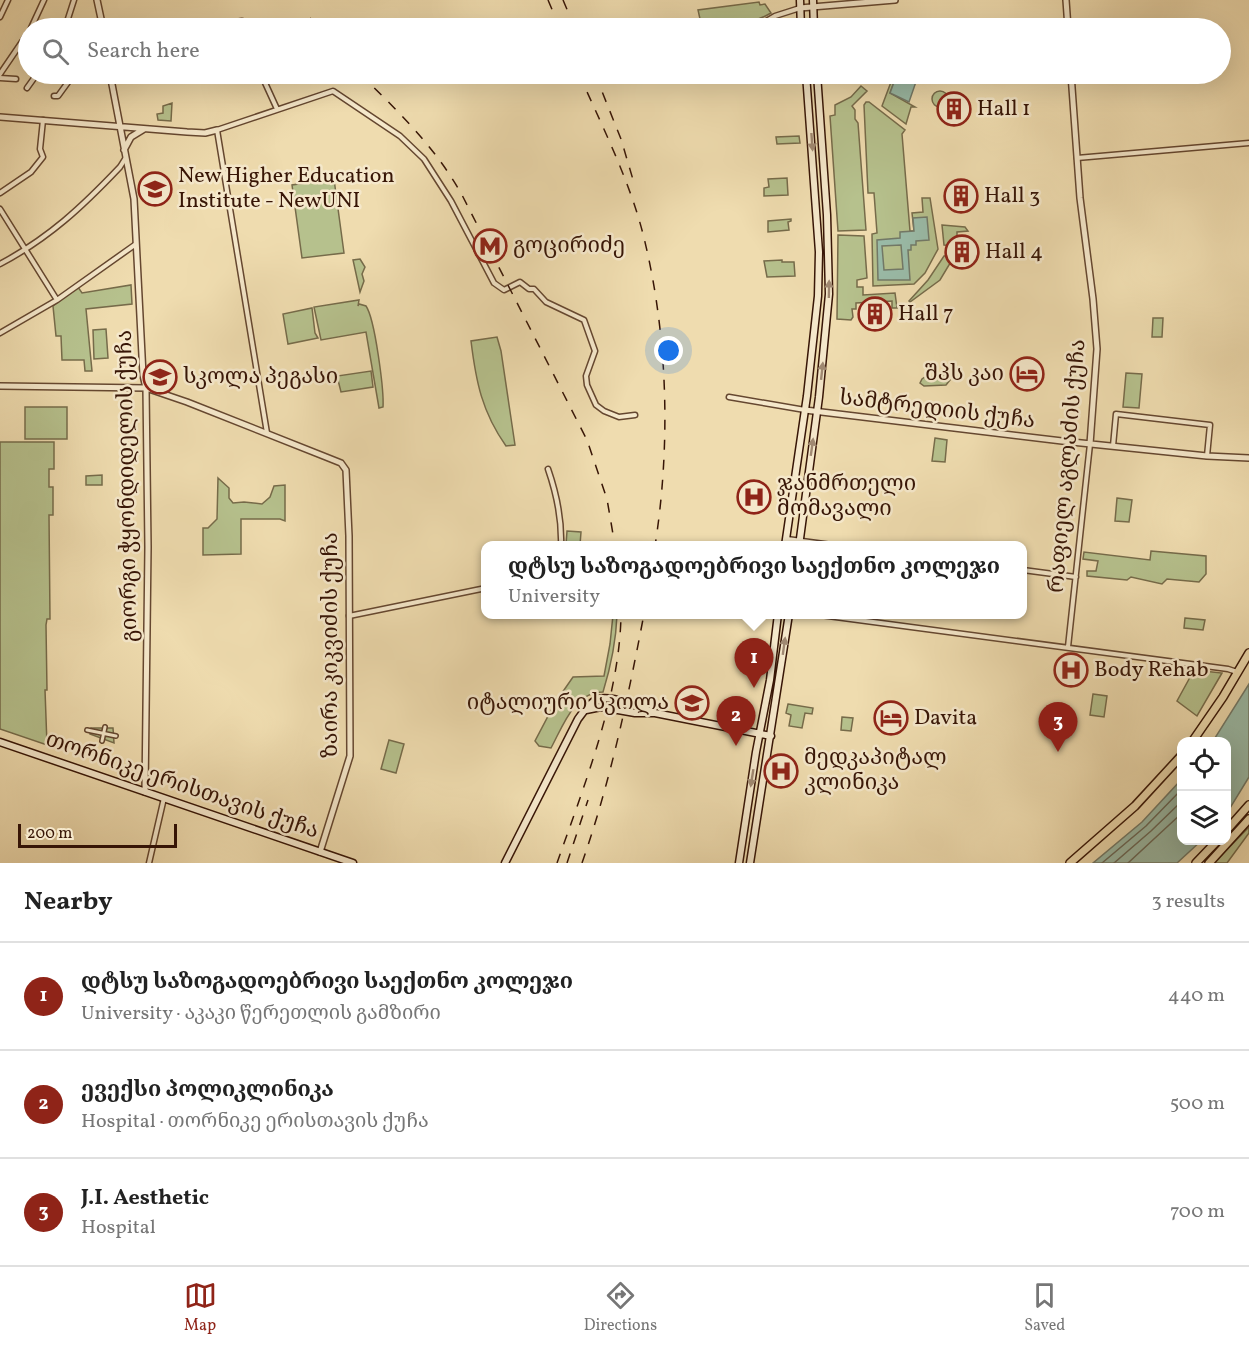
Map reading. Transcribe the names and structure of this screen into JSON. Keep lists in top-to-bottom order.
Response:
{
  "streets": {
    "main road": ["თორნიკე ერისთავის ქუჩა"],
    "street": [
      "სამტრედიის ქუჩა",
      "რაფიელ აგლაძის ქუჩა",
      "გიორგი ჭყონდიდელის ქუჩა",
      "ზაირა კიკვიძის ქუჩა"
    ]
  },
  "crossings": [
    ["სამტრედიის ქუჩა", "რაფიელ აგლაძის ქუჩა"],
    ["გიორგი ჭყონდიდელის ქუჩა", "თორნიკე ერისთავის ქუჩა"],
    ["ზაირა კიკვიძის ქუჩა", "თორნიკე ერისთავის ქუჩა"]
  ],
  "places": {
    "building": [
      "Hall 1",
      "Hall 3",
      "Hall 4",
      "Hall 7"
    ],
    "school or university": ["New Higher Education Institute - NewUNI", "სკოლა პეგასი", "იტალიური სკოლა"],
    "metro station": ["გოცირიძე"],
    "hotel": ["შპს კაი", "Davita"],
    "hospital": ["ჯანმრთელი მომავალი", "Body Rehab", "მედკაპიტალ კლინიკა"]
  },
  "scale_bar": "200 m",
  "page": {
    "search": "Search here",
    "popup": ["დტსუ საზოგადოებრივი საექთნო კოლეჯი", "University"],
    "pins": ["1", "2", "3"],
    "scale": "200 m",
    "heading": ["Nearby", "3 results"],
    "list": [
      {
        "mark": "1",
        "name": "დტსუ საზოგადოებრივი საექთნო კოლეჯი",
        "note": "University · აკაკი წერეთლის გამზირი",
        "value": "440 m"
      },
      {
        "mark": "2",
        "name": "ევექსი პოლიკლინიკა",
        "note": "Hospital · თორნიკე ერისთავის ქუჩა",
        "value": "500 m"
      },
      {
        "mark": "3",
        "name": "J.I. Aesthetic",
        "note": "Hospital",
        "value": "700 m"
      }
    ],
    "nav": ["Map", "Directions", "Saved"]
  }
}
